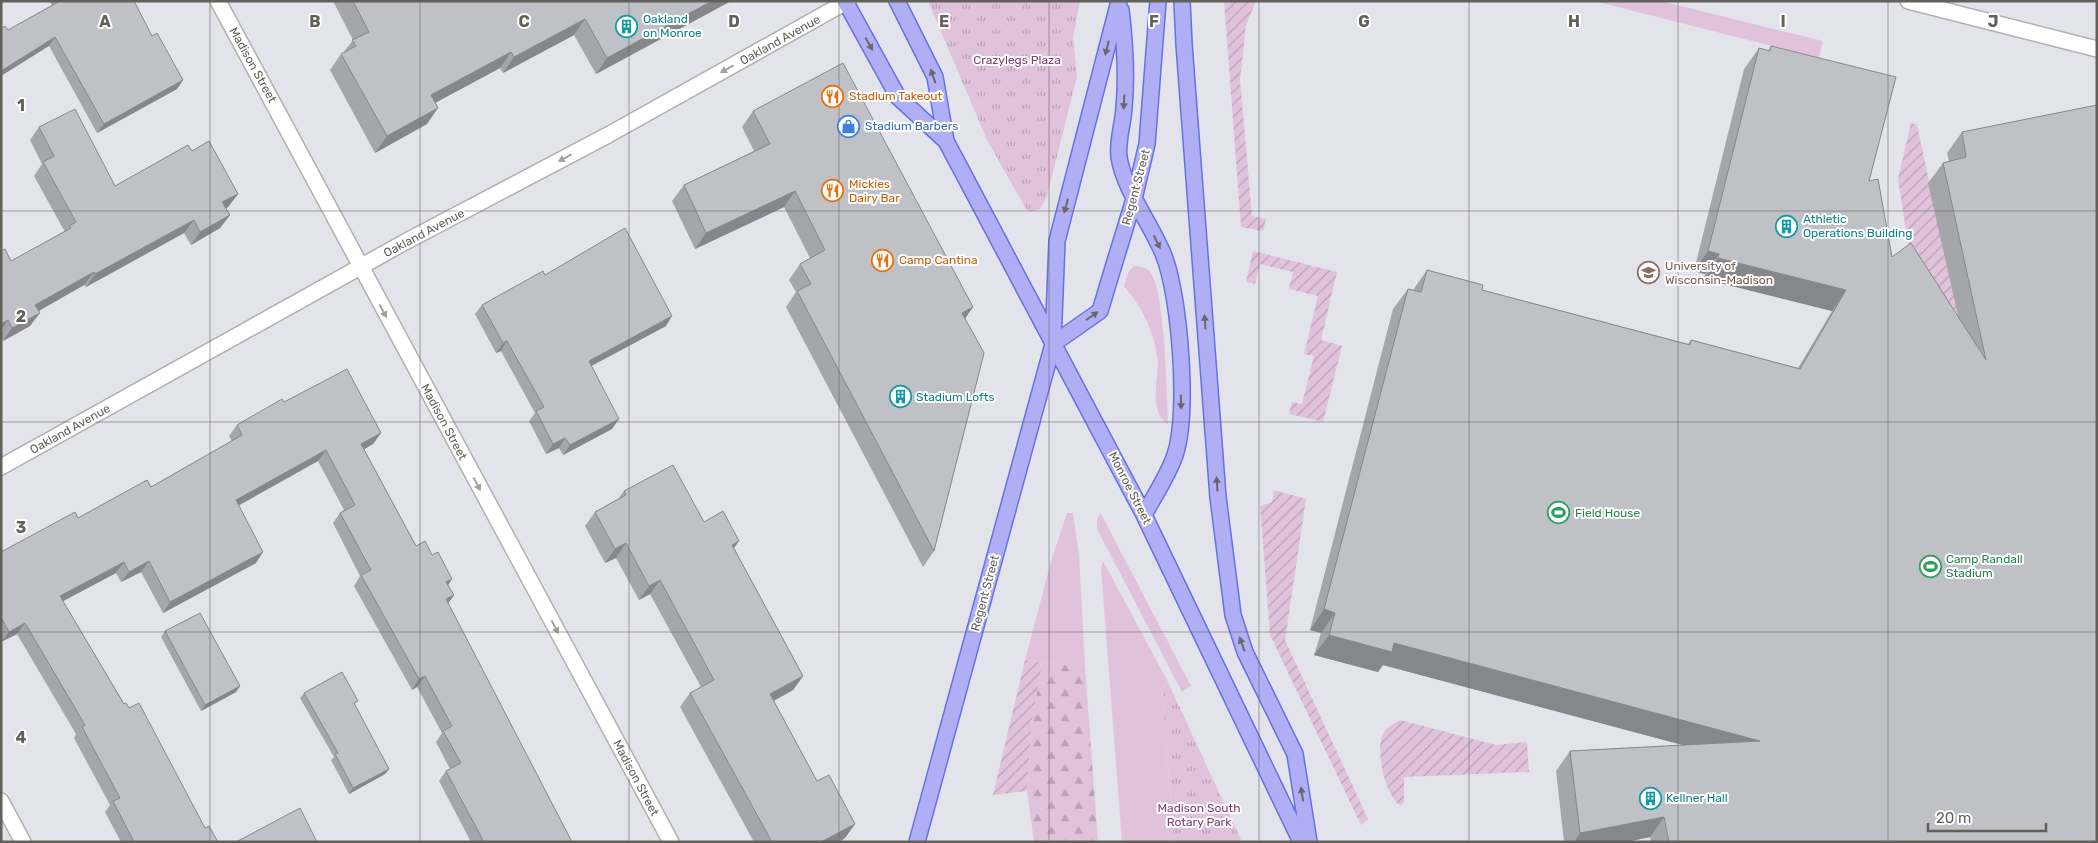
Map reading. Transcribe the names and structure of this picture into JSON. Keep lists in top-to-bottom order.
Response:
{
  "streets": {
    "main road": ["Regent Street", "Monroe Street"],
    "street": ["Oakland Avenue", "Madison Street"]
  },
  "crossings": [
    ["Oakland Avenue", "Madison Street"],
    ["Oakland Avenue", "Monroe Street"],
    ["Regent Street", "Monroe Street"]
  ],
  "one_way": ["Oakland Avenue", "Madison Street"],
  "parks": ["Crazylegs Plaza", "Madison South Rotary Park"],
  "places": {
    "building": [
      "Oakland on Monroe",
      "Athletic Operations Building",
      "Stadium Lofts",
      "Kellner Hall"
    ],
    "restaurant": ["Stadium Takeout", "Mickies Dairy Bar", "Camp Cantina"],
    "shop": ["Stadium Barbers"],
    "school or university": ["University of Wisconsin-Madison"],
    "sports": ["Field House", "Camp Randall Stadium"]
  },
  "scale_bar": "20 m",
  "grid": {
    "columns": [
      "A",
      "B",
      "C",
      "D",
      "E",
      "F",
      "G",
      "H",
      "I",
      "J"
    ],
    "rows": [
      "1",
      "2",
      "3",
      "4"
    ]
  }
}
